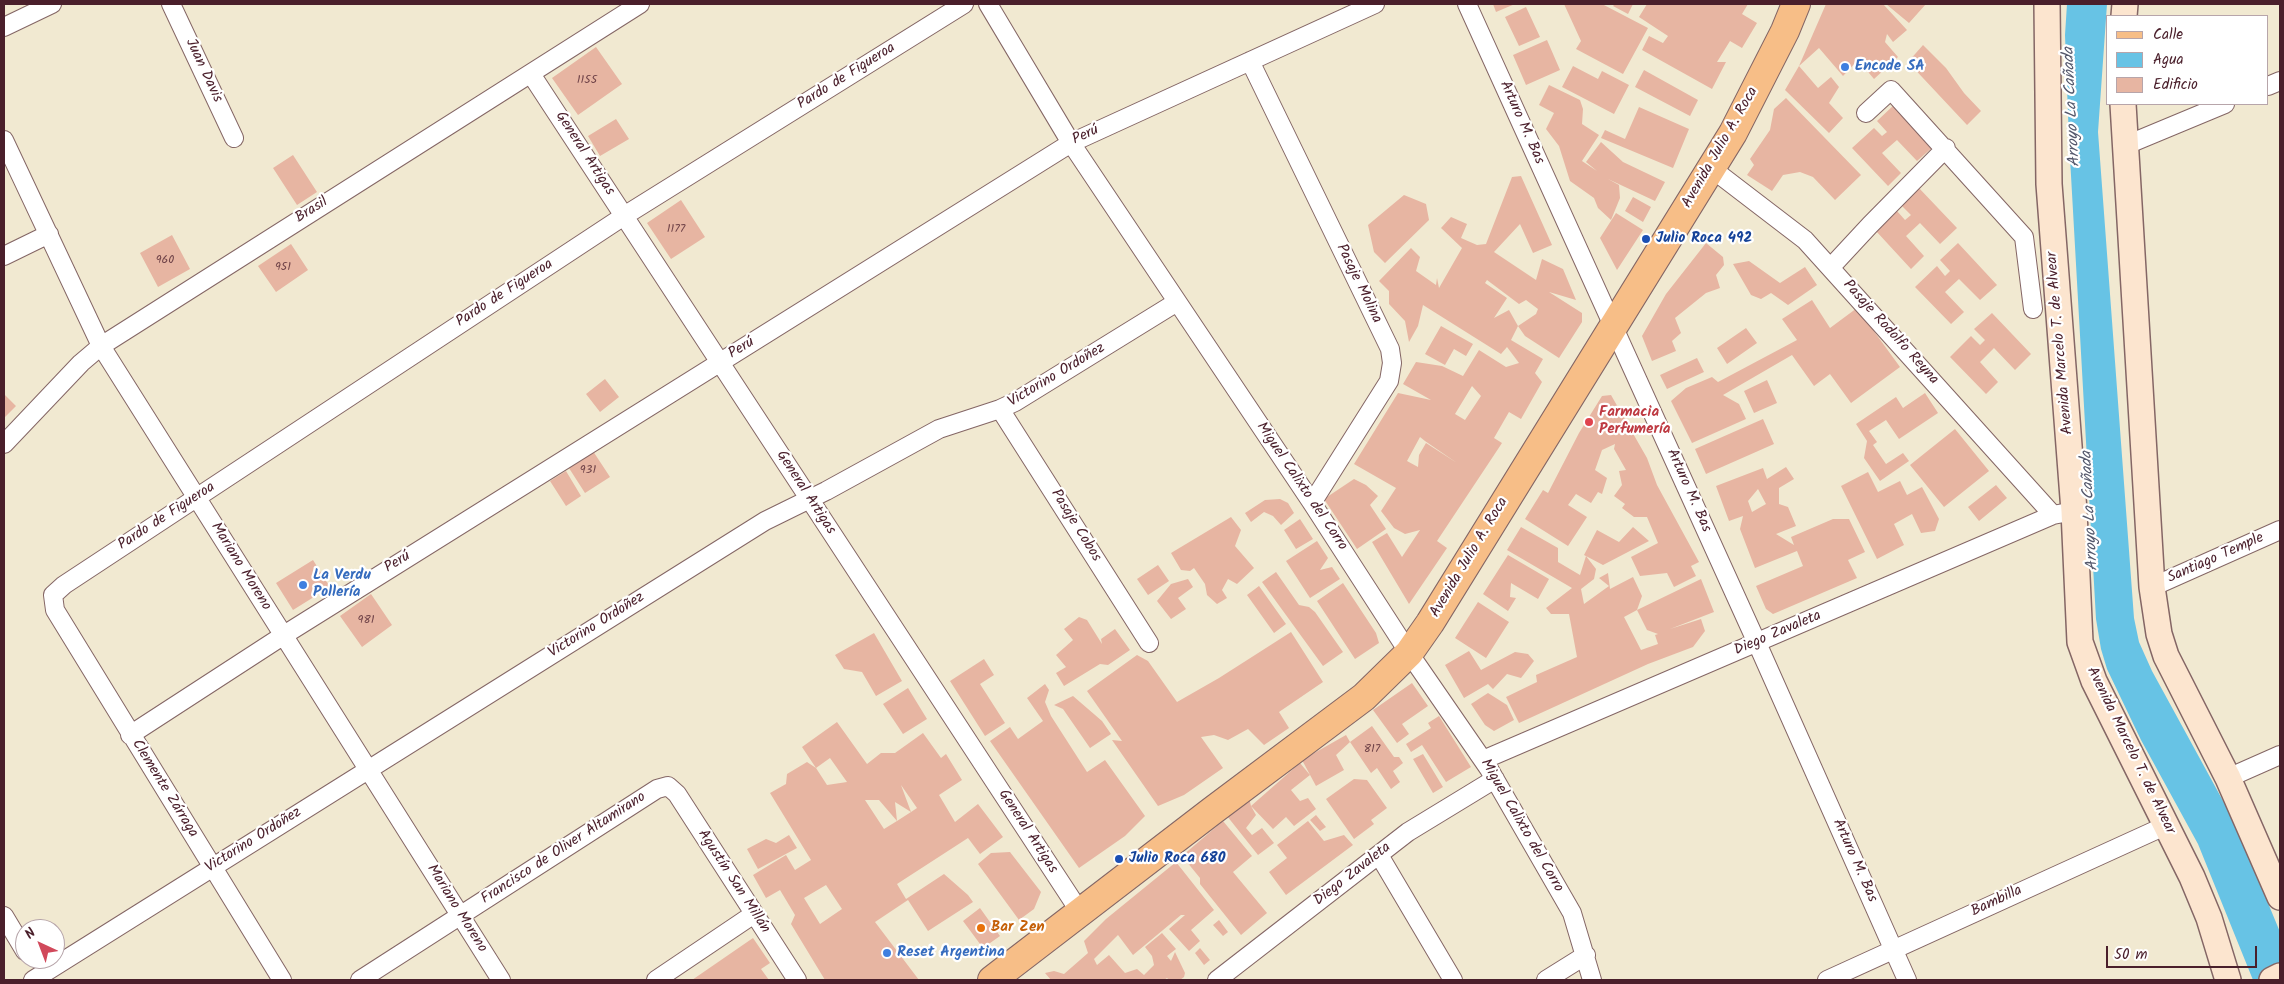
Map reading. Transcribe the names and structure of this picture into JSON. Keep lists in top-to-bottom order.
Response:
{
  "streets": {
    "main road": ["Avenida Julio A. Roca", "Avenida Marcelo T. de Alvear"],
    "street": [
      "Juan Davis",
      "Pardo de Figueroa",
      "Arturo M. Bas",
      "Perú",
      "General Artigas",
      "Brasil",
      "Pasaje Molina",
      "Pasaje Rodolfo Reyna",
      "Victorino Ordoñez",
      "Miguel Calixto del Corro",
      "Pasaje Cobos",
      "Santiago Temple",
      "Mariano Moreno",
      "Diego Zavaleta",
      "Clemente Zárraga",
      "Francisco de Oliver Altamirano",
      "Agustín San Millán",
      "Bambilla"
    ]
  },
  "crossings": [
    ["Pardo de Figueroa", "General Artigas"],
    ["Pardo de Figueroa", "Mariano Moreno"],
    ["Pardo de Figueroa", "Clemente Zárraga"],
    ["Arturo M. Bas", "Avenida Julio A. Roca"],
    ["Arturo M. Bas", "Diego Zavaleta"],
    ["Arturo M. Bas", "Bambilla"],
    ["Perú", "General Artigas"],
    ["Perú", "Pasaje Molina"],
    ["Perú", "Miguel Calixto del Corro"],
    ["Perú", "Mariano Moreno"],
    ["Perú", "Clemente Zárraga"],
    ["Avenida Julio A. Roca", "General Artigas"],
    ["Avenida Julio A. Roca", "Pasaje Rodolfo Reyna"],
    ["Avenida Julio A. Roca", "Miguel Calixto del Corro"],
    ["General Artigas", "Brasil"],
    ["General Artigas", "Victorino Ordoñez"],
    ["Brasil", "Mariano Moreno"],
    ["Pasaje Molina", "Miguel Calixto del Corro"],
    ["Pasaje Rodolfo Reyna", "Avenida Marcelo T. de Alvear"],
    ["Pasaje Rodolfo Reyna", "Diego Zavaleta"],
    ["Avenida Marcelo T. de Alvear", "Diego Zavaleta"],
    ["Avenida Marcelo T. de Alvear", "Bambilla"],
    ["Victorino Ordoñez", "Miguel Calixto del Corro"],
    ["Victorino Ordoñez", "Pasaje Cobos"],
    ["Victorino Ordoñez", "Mariano Moreno"],
    ["Victorino Ordoñez", "Clemente Zárraga"],
    ["Miguel Calixto del Corro", "Diego Zavaleta"],
    ["Mariano Moreno", "Francisco de Oliver Altamirano"],
    ["Francisco de Oliver Altamirano", "Agustín San Millán"]
  ],
  "water": ["Arroyo La Cañada"],
  "places": [
    "Encode SA",
    "Julio Roca 492",
    "Farmacia Perfumería",
    "La Verdu Pollería",
    "Julio Roca 680",
    "Bar Zen",
    "Reset Argentina"
  ],
  "house_numbers": [
    "1155",
    "1177",
    "960",
    "951",
    "931",
    "981",
    "817"
  ],
  "legend": ["Calle", "Agua", "Edificio"],
  "scale_bar": "50 m",
  "north": "top left"
}
